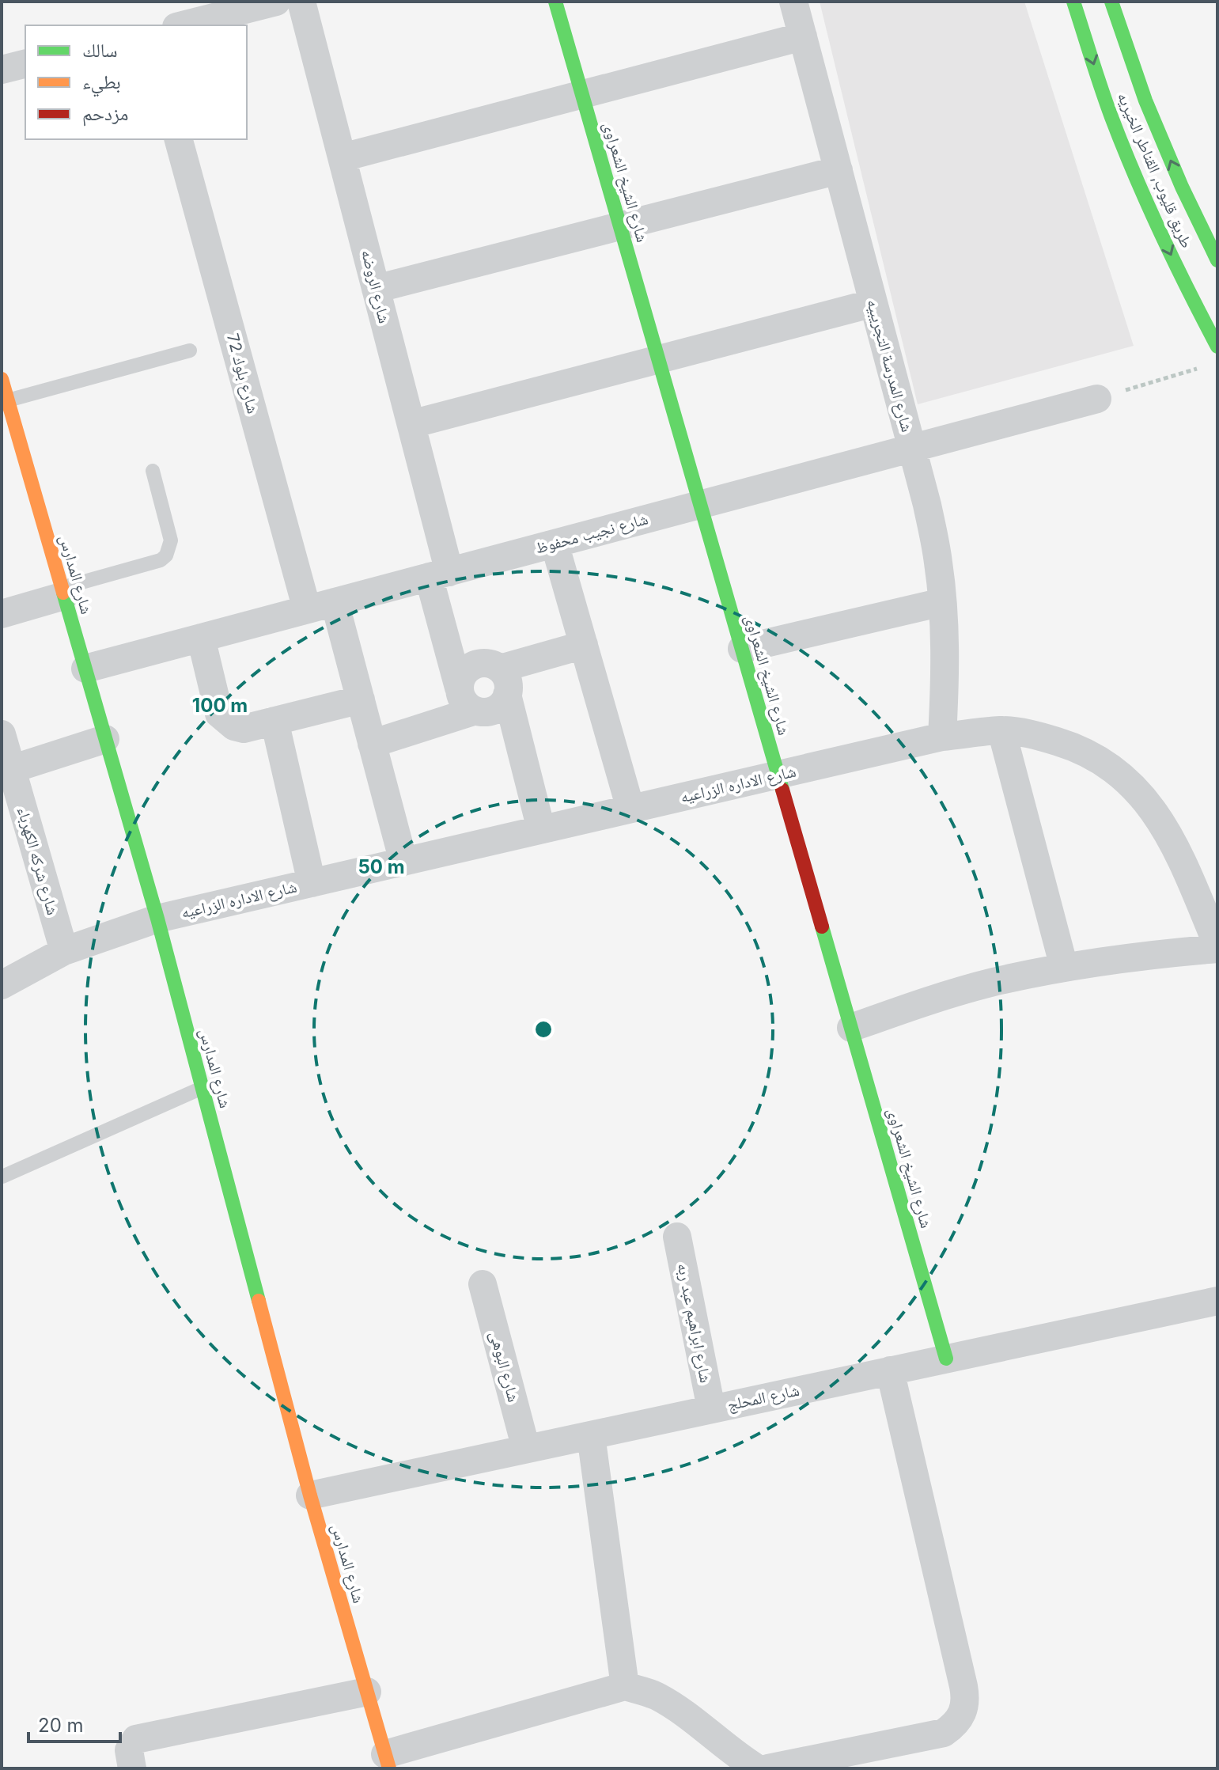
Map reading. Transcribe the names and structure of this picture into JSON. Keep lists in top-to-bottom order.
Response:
{
  "streets": {
    "street": [
      "طريق قليوب, القناطر الخيريه",
      "شارع الشيخ الشعراوى",
      "شارع الروضه",
      "شارع المدرسة التجريبيه",
      "شارع بلوك 72",
      "شارع نجيب محفوظ",
      "شارع المدارس",
      "شارع الاداره الزراعيه",
      "شارع شركه الكهرباء",
      "شارع ابراهيم عبد ربه",
      "شارع البوهى",
      "شارع المحلج"
    ]
  },
  "crossings": [
    ["شارع الشيخ الشعراوى", "شارع نجيب محفوظ"],
    ["شارع الشيخ الشعراوى", "شارع الاداره الزراعيه"],
    ["شارع الشيخ الشعراوى", "شارع المحلج"],
    ["شارع الروضه", "شارع نجيب محفوظ"],
    ["شارع المدرسة التجريبيه", "شارع نجيب محفوظ"],
    ["شارع المدرسة التجريبيه", "شارع الاداره الزراعيه"],
    ["شارع بلوك 72", "شارع نجيب محفوظ"],
    ["شارع نجيب محفوظ", "شارع المدارس"],
    ["شارع المدارس", "شارع الاداره الزراعيه"],
    ["شارع المدارس", "شارع المحلج"],
    ["شارع الاداره الزراعيه", "شارع شركه الكهرباء"],
    ["شارع ابراهيم عبد ربه", "شارع المحلج"],
    ["شارع البوهى", "شارع المحلج"]
  ],
  "legend": ["سالك", "بطيء", "مزدحم"],
  "scale_bar": "20 m",
  "rings": ["100 m", "50 m"]
}
